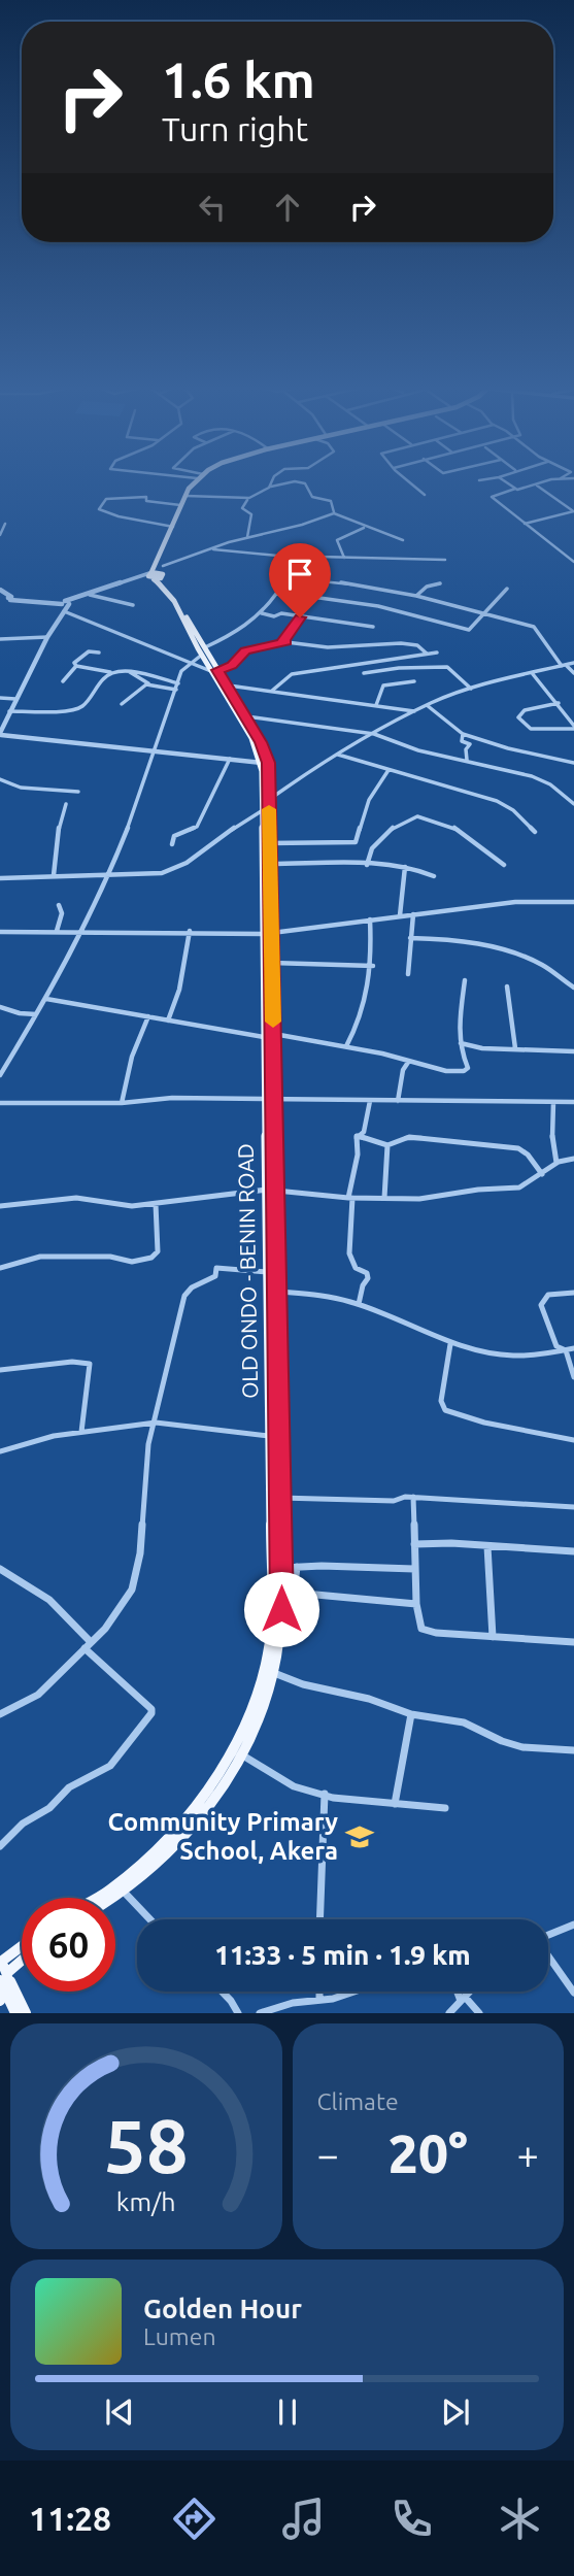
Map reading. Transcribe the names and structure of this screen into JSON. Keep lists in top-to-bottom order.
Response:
{
  "streets": {
    "main road": ["OLD ONDO - BENIN ROAD"]
  },
  "places": {
    "school or university": ["Community Primary School, Akera"]
  },
  "page": {
    "turn": ["1.6 km", "Turn right"],
    "limit": "60",
    "trip": "11:33 · 5 min · 1.9 km",
    "tile": "Climate",
    "heat": ["−", "20°", "+"],
    "song": ["Golden Hour", "Lumen"],
    "tabs": "11:28",
    "gauge": ["58", "km/h"]
  }
}
